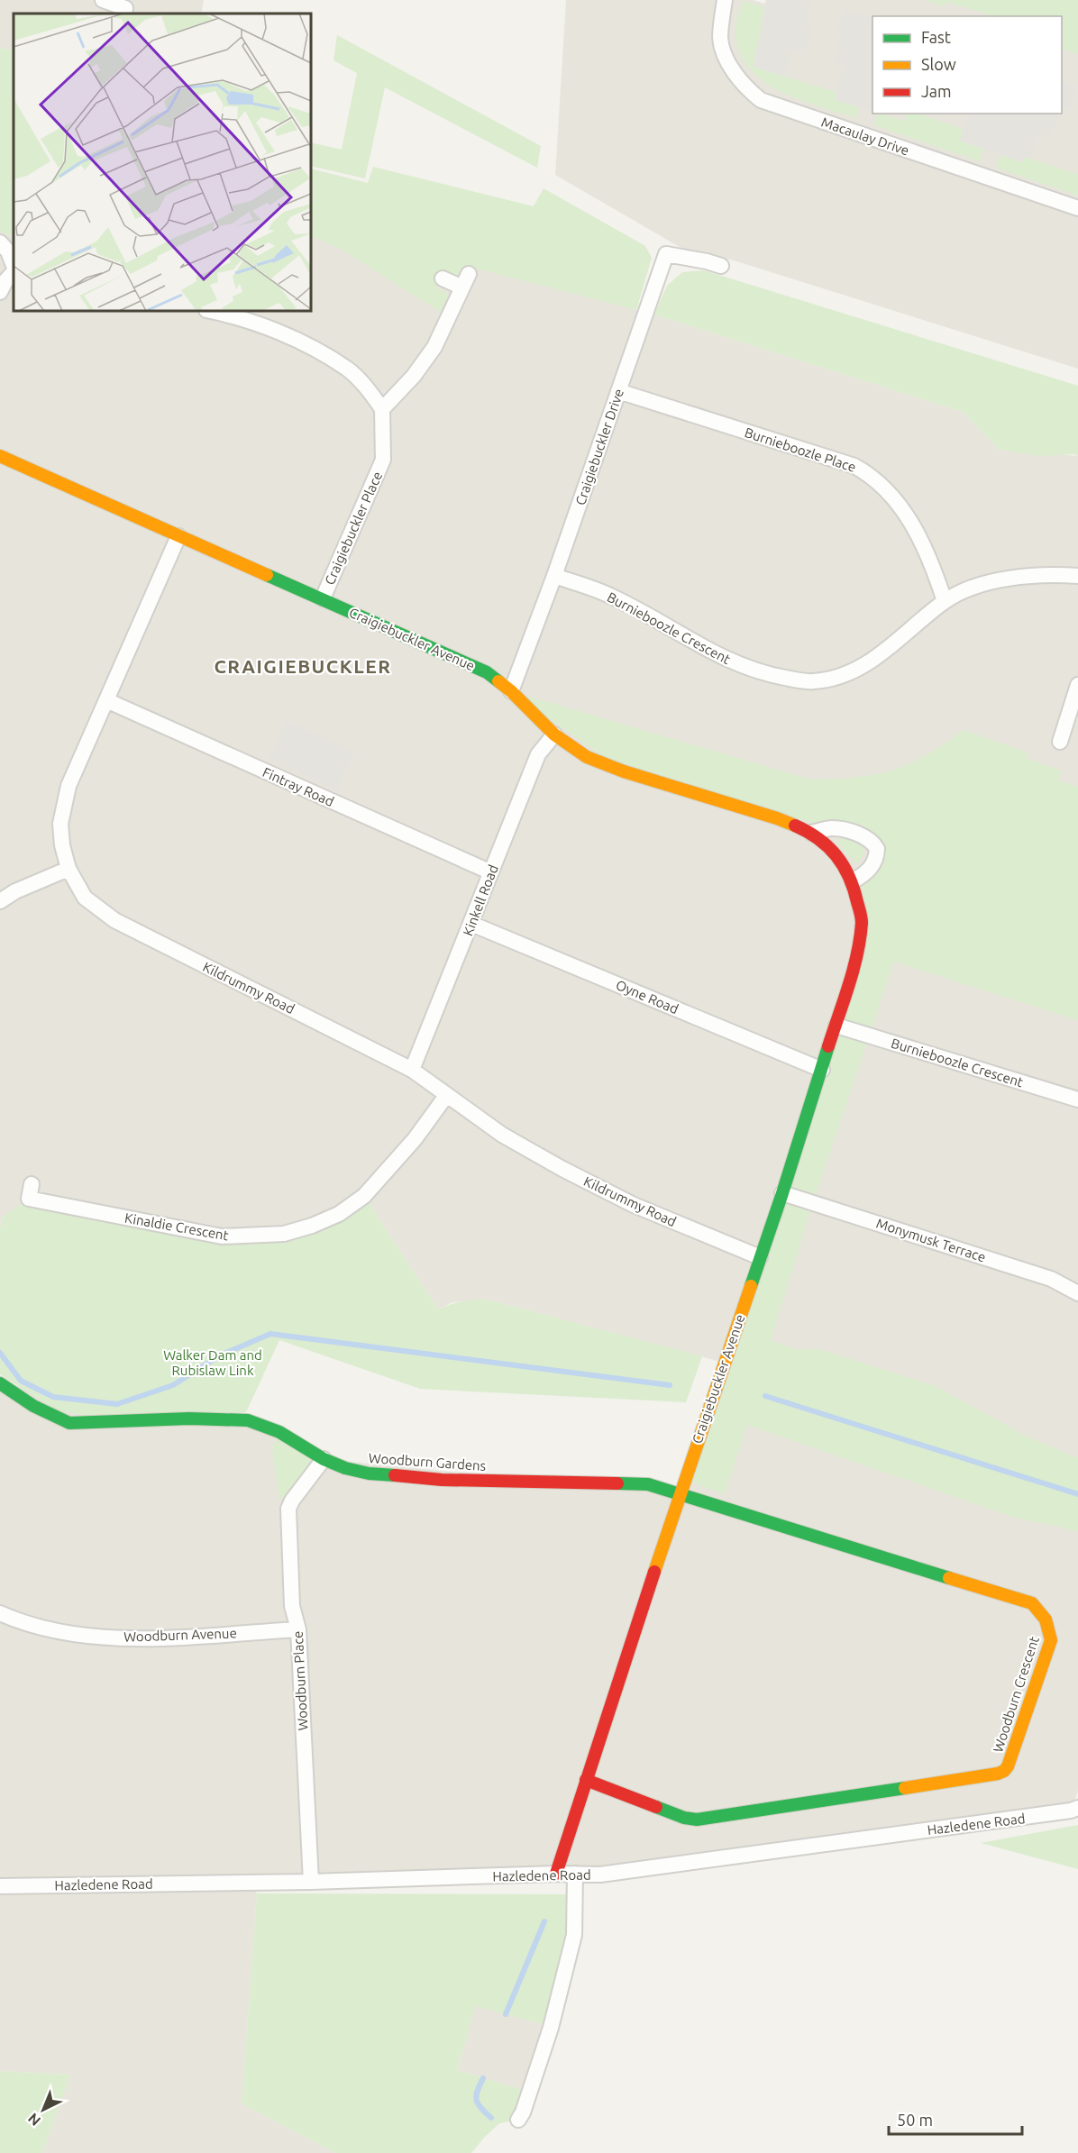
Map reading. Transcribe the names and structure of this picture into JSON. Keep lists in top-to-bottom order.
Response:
{
  "streets": {
    "street": [
      "Macaulay Drive",
      "Craigiebuckler Drive",
      "Burnieboozle Place",
      "Craigiebuckler Place",
      "Burnieboozle Crescent",
      "Craigiebuckler Avenue",
      "Fintray Road",
      "Kinkell Road",
      "Kildrummy Road",
      "Oyne Road",
      "Kinaldie Crescent",
      "Monymusk Terrace",
      "Woodburn Gardens",
      "Woodburn Avenue",
      "Woodburn Place",
      "Woodburn Crescent",
      "Hazledene Road"
    ]
  },
  "crossings": [
    ["Craigiebuckler Drive", "Burnieboozle Place"],
    ["Craigiebuckler Drive", "Burnieboozle Crescent"],
    ["Craigiebuckler Drive", "Craigiebuckler Avenue"],
    ["Burnieboozle Place", "Burnieboozle Crescent"],
    ["Craigiebuckler Place", "Craigiebuckler Avenue"],
    ["Burnieboozle Crescent", "Craigiebuckler Avenue"],
    ["Craigiebuckler Avenue", "Kinkell Road"],
    ["Craigiebuckler Avenue", "Kildrummy Road"],
    ["Craigiebuckler Avenue", "Oyne Road"],
    ["Craigiebuckler Avenue", "Monymusk Terrace"],
    ["Craigiebuckler Avenue", "Woodburn Gardens"],
    ["Craigiebuckler Avenue", "Woodburn Crescent"],
    ["Craigiebuckler Avenue", "Hazledene Road"],
    ["Fintray Road", "Kinkell Road"],
    ["Fintray Road", "Kildrummy Road"],
    ["Kinkell Road", "Kildrummy Road"],
    ["Kinkell Road", "Oyne Road"],
    ["Kildrummy Road", "Kinaldie Crescent"],
    ["Woodburn Gardens", "Woodburn Place"],
    ["Woodburn Gardens", "Woodburn Crescent"],
    ["Woodburn Avenue", "Woodburn Place"],
    ["Woodburn Place", "Hazledene Road"]
  ],
  "districts": ["CRAIGIEBUCKLER"],
  "parks": ["Walker Dam and Rubislaw Link"],
  "legend": ["Fast", "Slow", "Jam"],
  "scale_bar": "50 m",
  "north": "bottom left"
}
